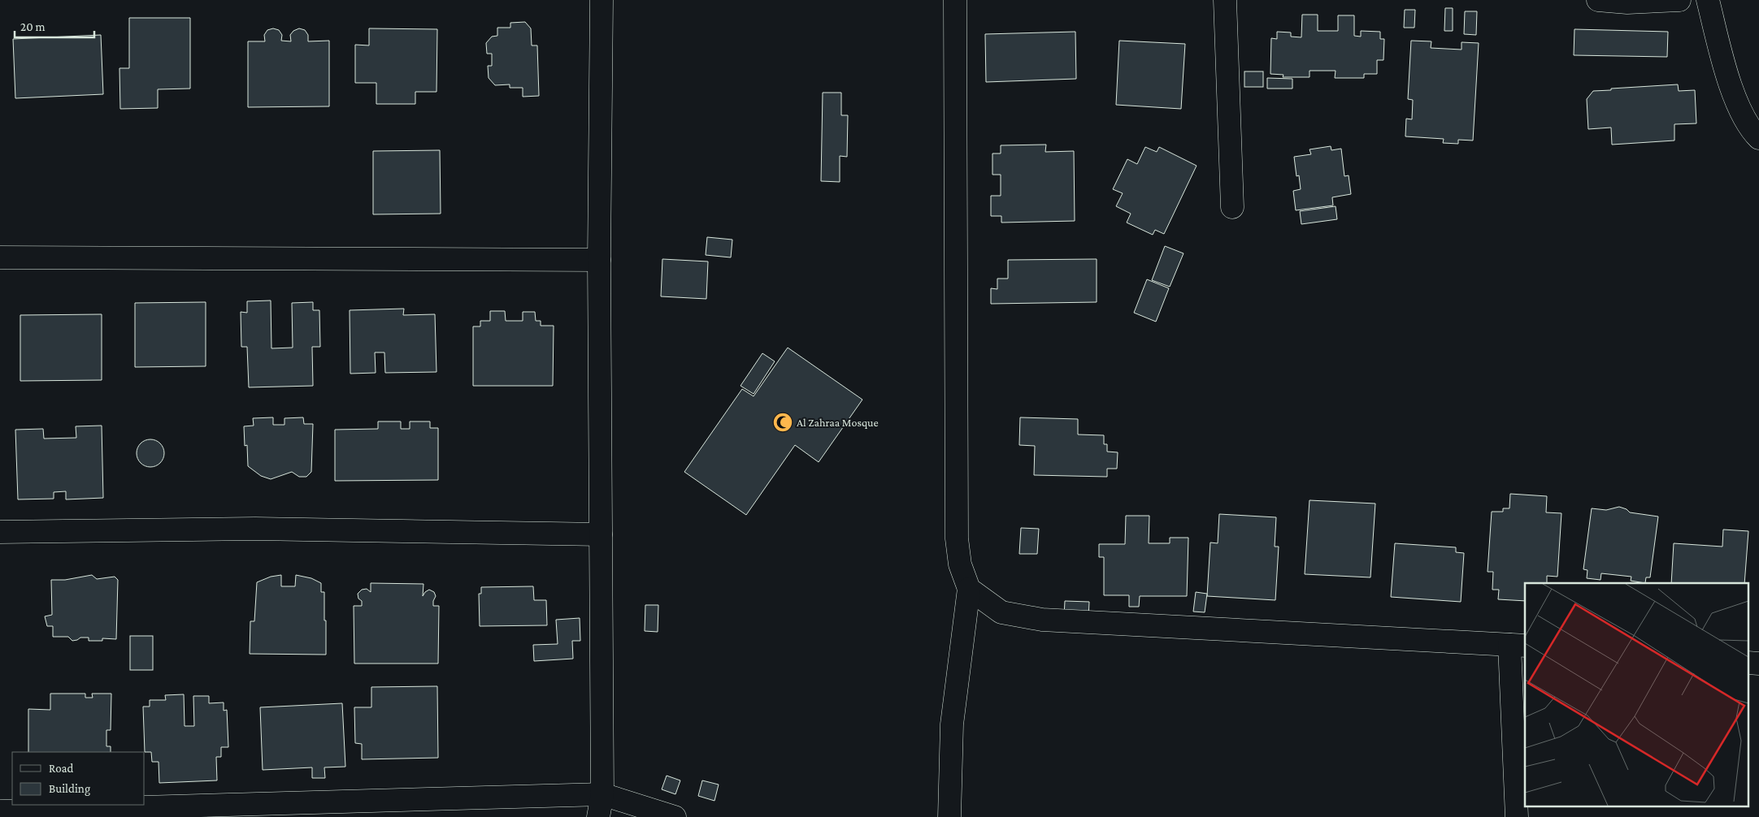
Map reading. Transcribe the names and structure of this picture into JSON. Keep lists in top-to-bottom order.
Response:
{
  "places": {
    "mosque": ["Al Zahraa Mosque"]
  },
  "legend": ["Road", "Building"],
  "scale_bar": "20 m"
}
